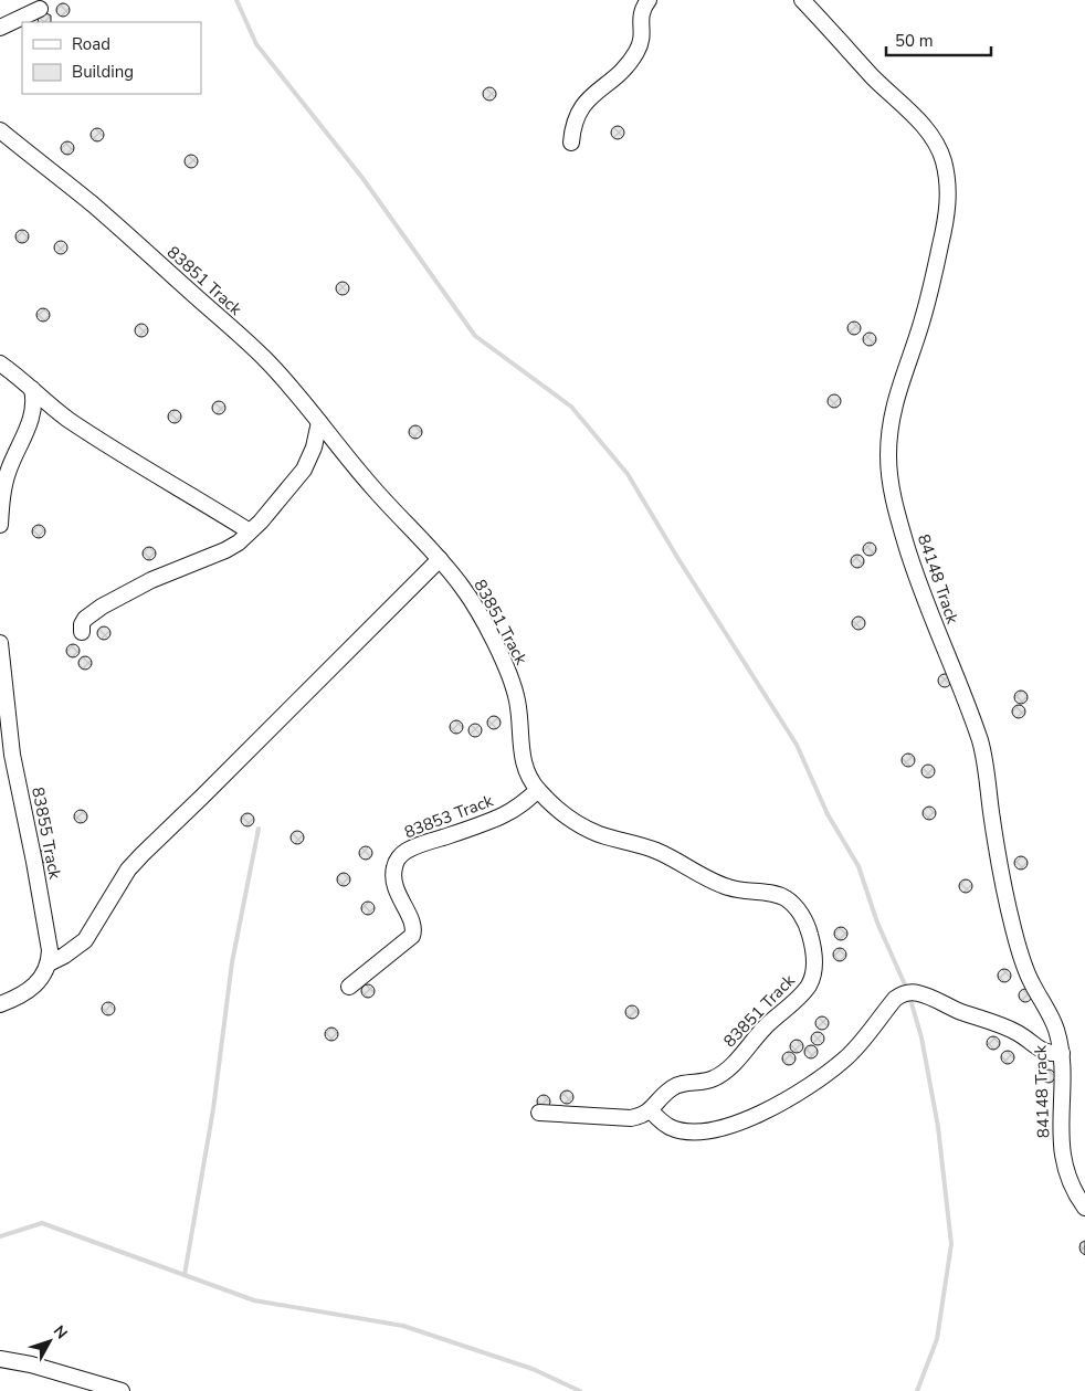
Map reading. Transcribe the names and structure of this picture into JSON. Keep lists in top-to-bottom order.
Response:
{
  "streets": {
    "street": [
      "83851 Track",
      "84148 Track",
      "83853 Track",
      "83855 Track"
    ]
  },
  "crossings": [
    ["83851 Track", "83853 Track"]
  ],
  "legend": ["Road", "Building"],
  "scale_bar": "50 m",
  "north": "top right"
}
